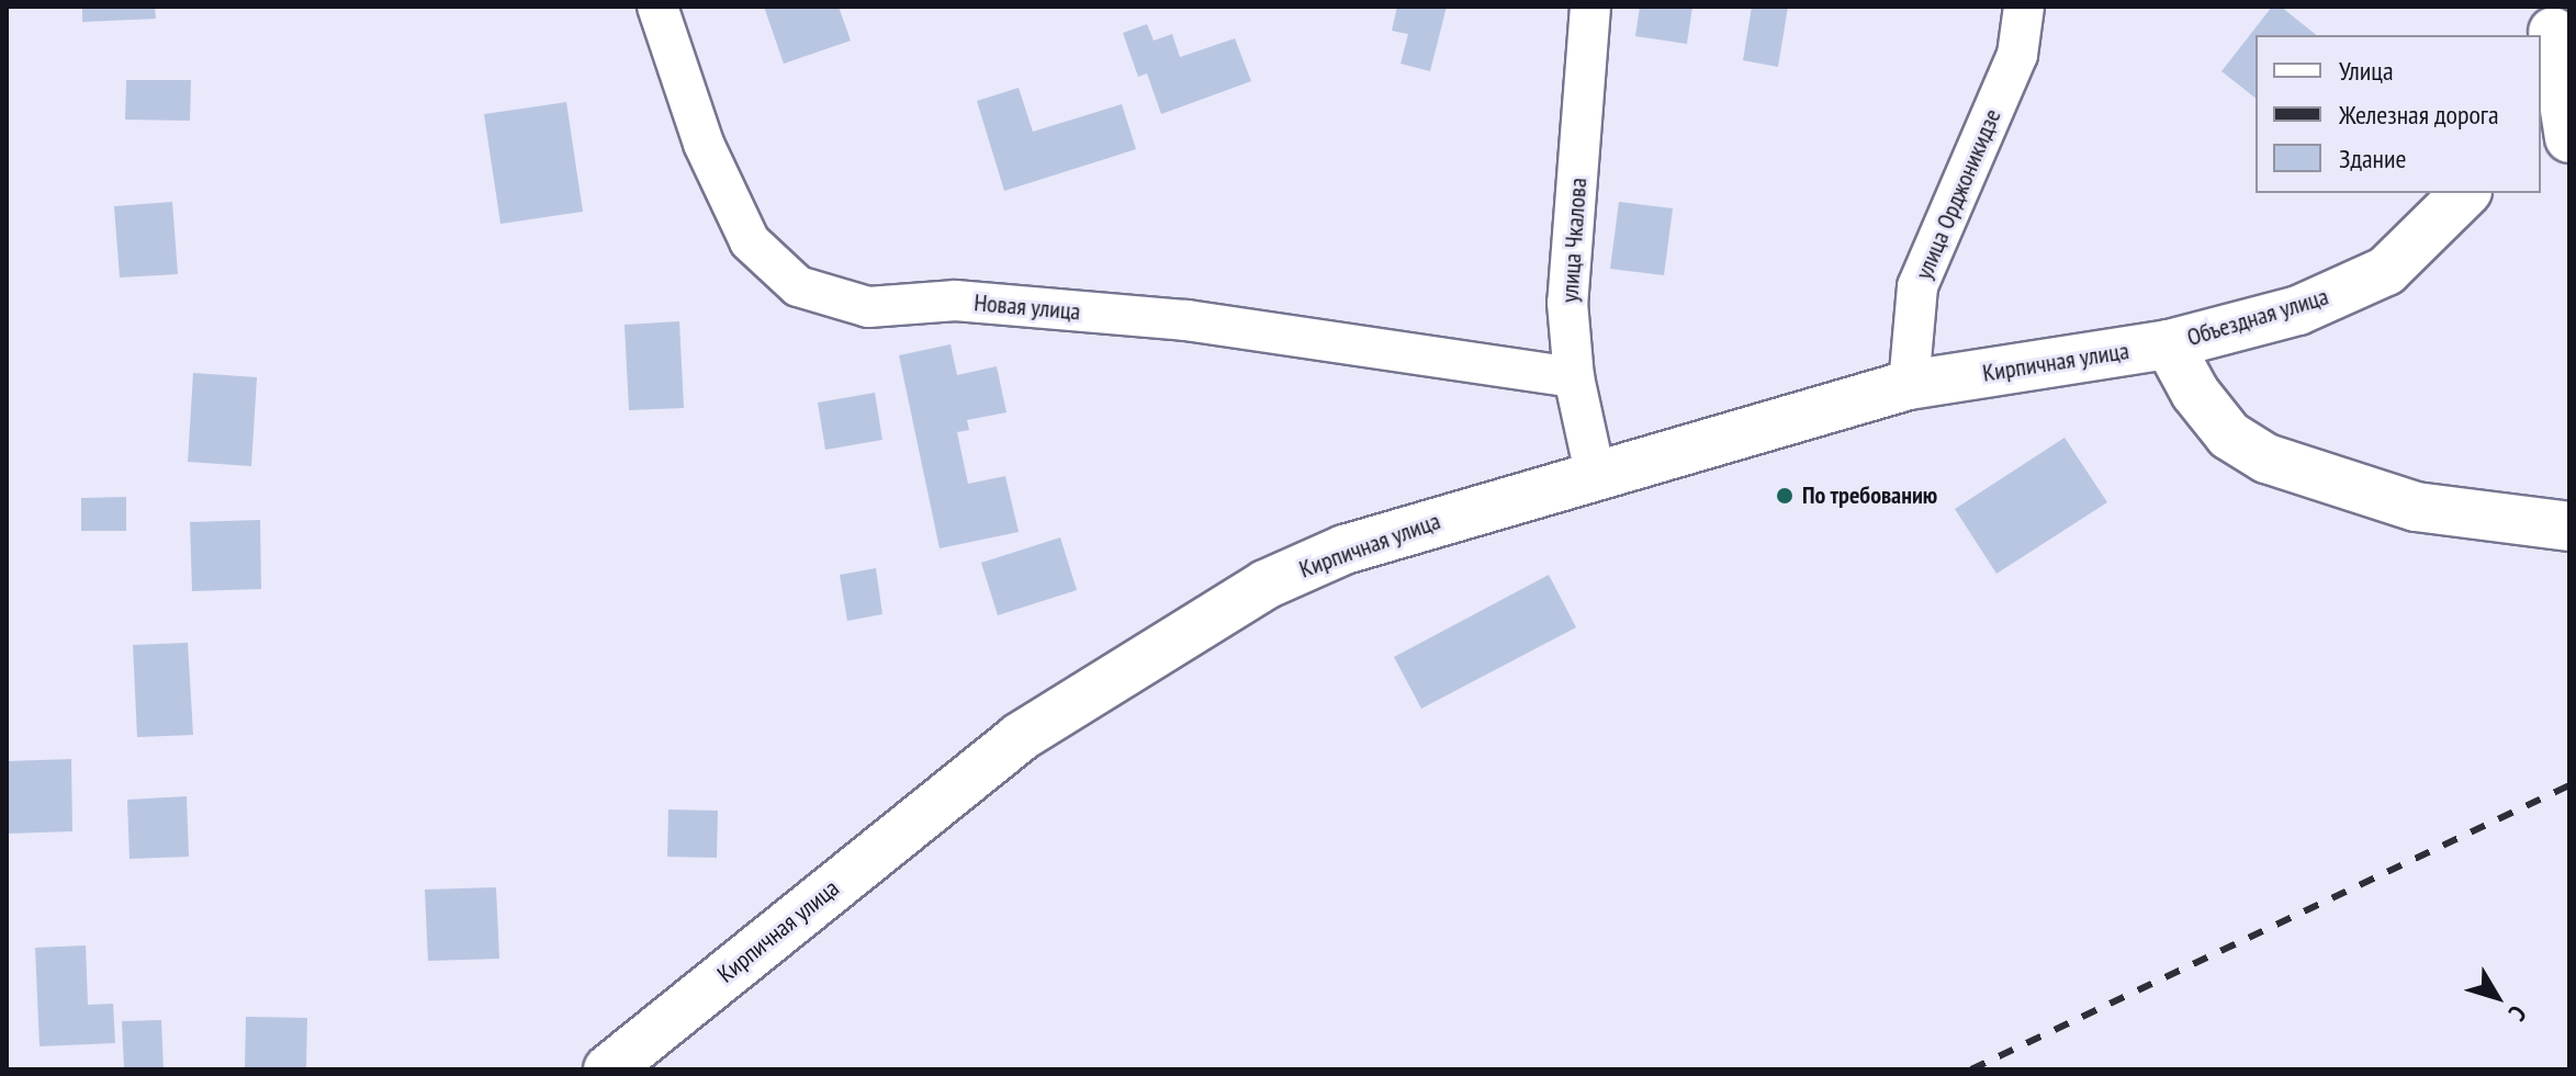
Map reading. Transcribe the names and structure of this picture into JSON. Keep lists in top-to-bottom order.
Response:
{
  "streets": {
    "street": [
      "улица Орджоникидзе",
      "улица Чкалова",
      "Новая улица",
      "Объездная улица",
      "Кирпичная улица"
    ]
  },
  "crossings": [
    ["улица Орджоникидзе", "Кирпичная улица"],
    ["улица Чкалова", "Новая улица"],
    ["улица Чкалова", "Кирпичная улица"],
    ["Объездная улица", "Кирпичная улица"]
  ],
  "places": ["По требованию"],
  "legend": ["Улица", "Железная дорога", "Здание"],
  "north": "bottom right"
}
